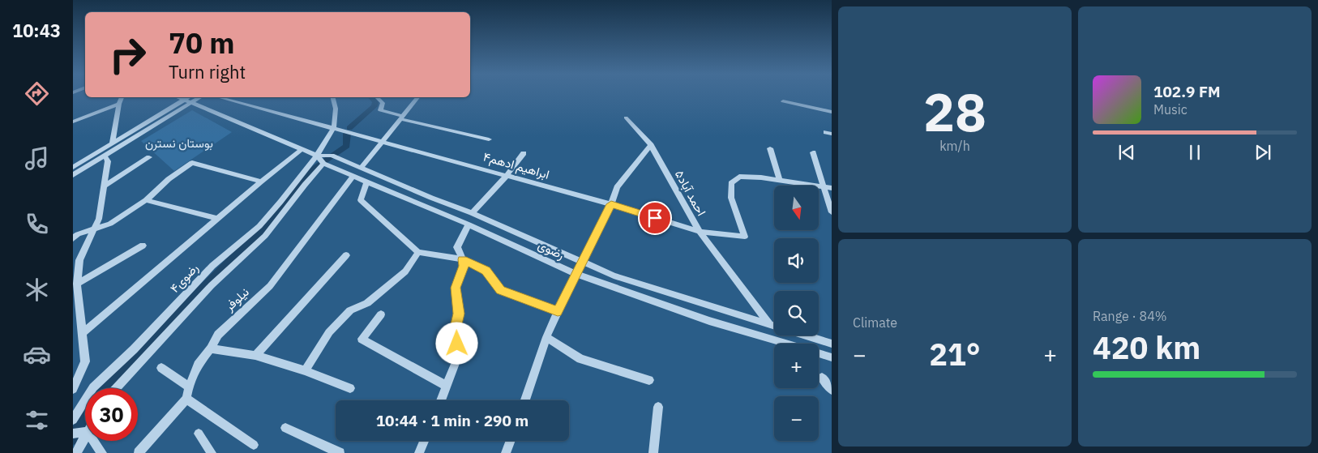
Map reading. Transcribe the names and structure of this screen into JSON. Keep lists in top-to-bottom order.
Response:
{
  "streets": {
    "street": [
      "ابراهیم ادهم۴",
      "احمد آباد۵",
      "رضوی",
      "رضوی۴",
      "نیلوفر"
    ]
  },
  "crossings": [
    ["ابراهیم ادهم۴", "احمد آباد۵"],
    ["ابراهیم ادهم۴", "رضوی۴"],
    ["رضوی", "رضوی۴"],
    ["رضوی", "نیلوفر"]
  ],
  "parks": ["بوستان نسترن"],
  "north": "bottom",
  "page": {
    "tabs": "10:43",
    "tile": [
      ["28", "km/h"],
      "Climate",
      ["Range · 84%", "420 km"]
    ],
    "turn": ["70 m", "Turn right"],
    "song": ["102.9 FM", "Music"],
    "map_buttons": ["+", "−"],
    "heat": ["−", "21°", "+"],
    "limit": "30",
    "trip": "10:44 · 1 min · 290 m"
  }
}
